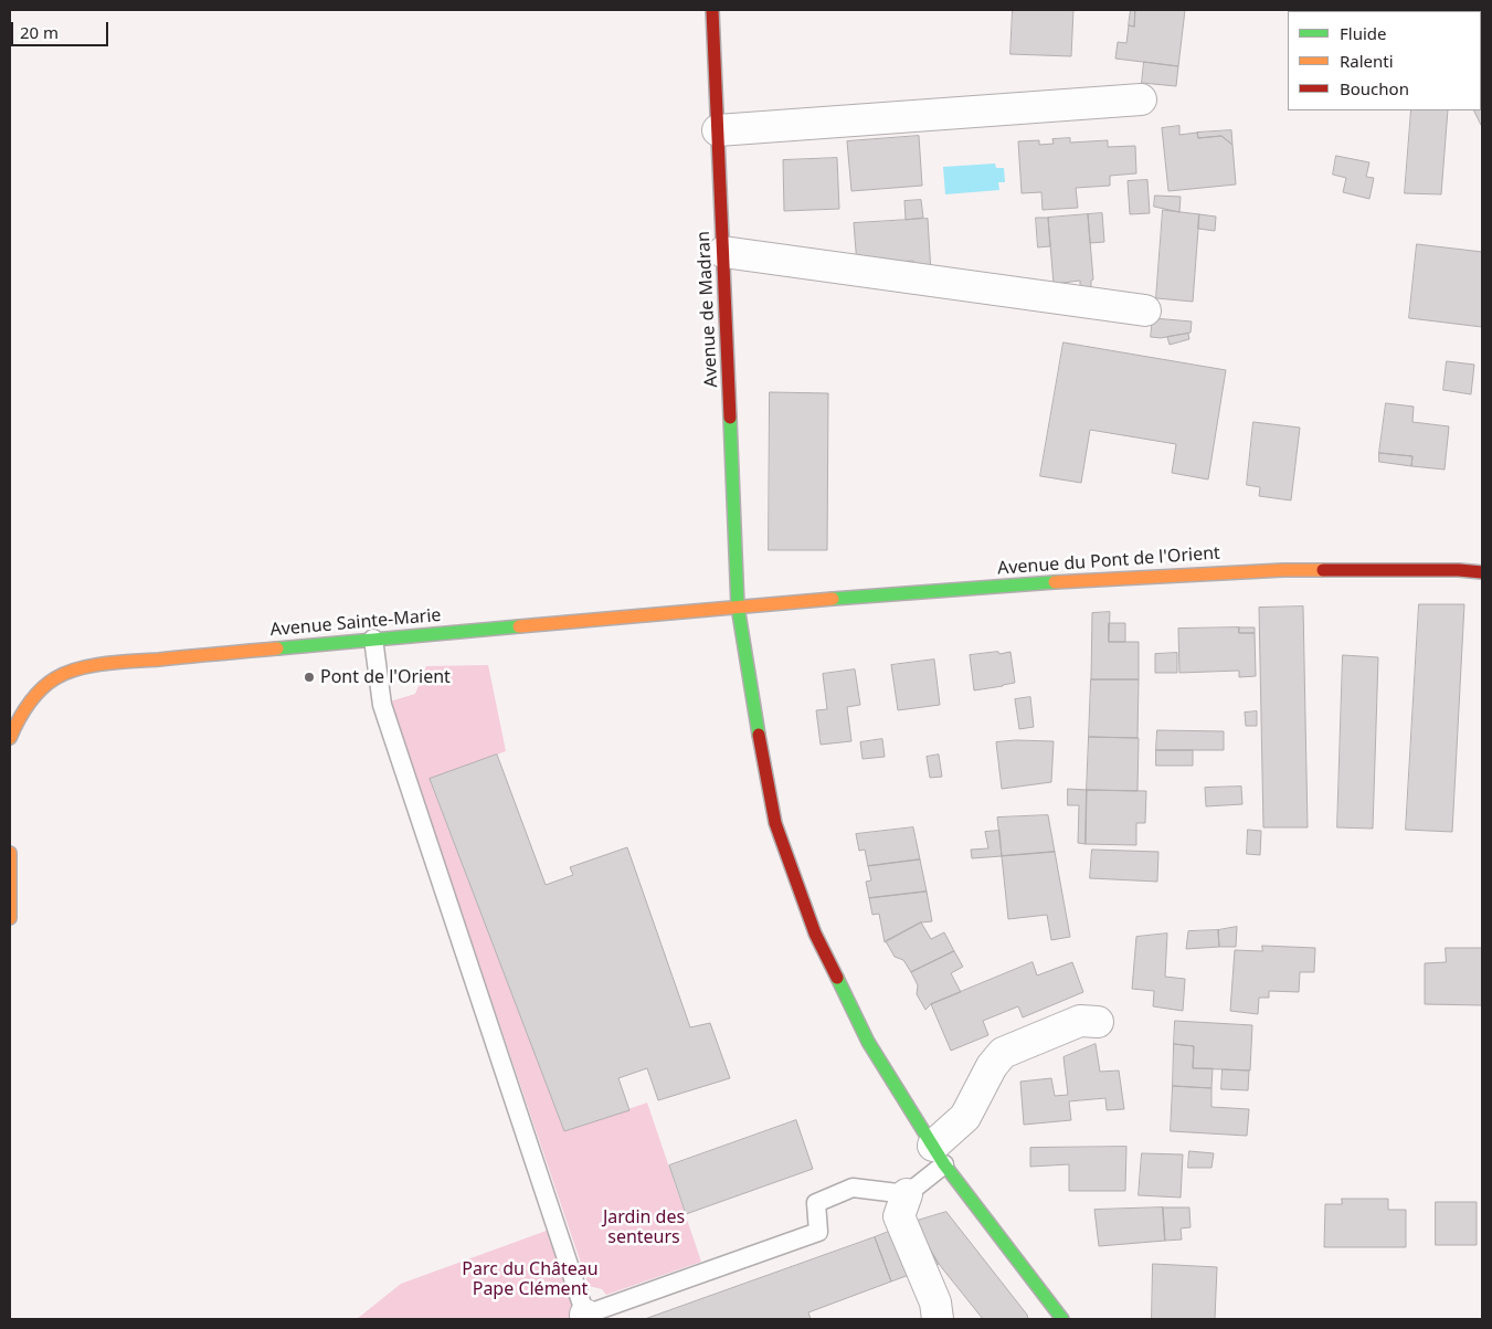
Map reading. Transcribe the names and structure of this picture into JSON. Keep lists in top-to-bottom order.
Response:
{
  "streets": {
    "main road": ["Avenue de Madran", "Avenue du Pont de l'Orient", "Avenue Sainte-Marie"]
  },
  "crossings": [
    ["Avenue de Madran", "Avenue du Pont de l'Orient"],
    ["Avenue de Madran", "Avenue Sainte-Marie"],
    ["Avenue du Pont de l'Orient", "Avenue Sainte-Marie"]
  ],
  "parks": ["Jardin des senteurs", "Parc du Château Pape Clément"],
  "places": ["Pont de l'Orient"],
  "legend": ["Fluide", "Ralenti", "Bouchon"],
  "scale_bar": "20 m"
}
